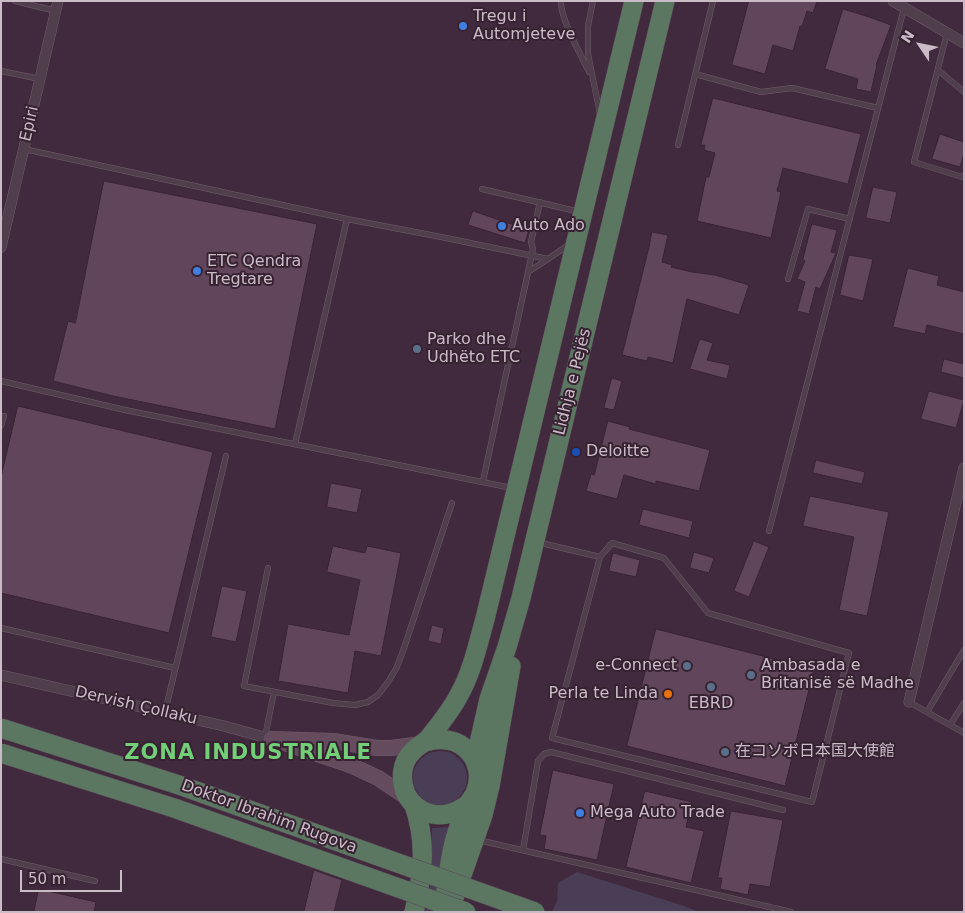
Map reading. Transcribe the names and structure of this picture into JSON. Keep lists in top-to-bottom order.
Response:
{
  "streets": {
    "highway": ["Lidhja e Pejës", "Doktor Ibrahim Rugova"],
    "street": ["Epiri", "Dervish Çollaku"]
  },
  "districts": ["ZONA INDUSTRIALE"],
  "places": [
    "Tregu i Automjeteve",
    "Auto Ado",
    "ETC Qendra Tregtare",
    "Parko dhe Udhëto ETC",
    "Deloitte",
    "e-Connect",
    "Ambasada e Britanisë së Madhe",
    "EBRD",
    "Perla te Linda",
    "在コソボ日本国大使館",
    "Mega Auto Trade"
  ],
  "scale_bar": "50 m",
  "north": "top left"
}
